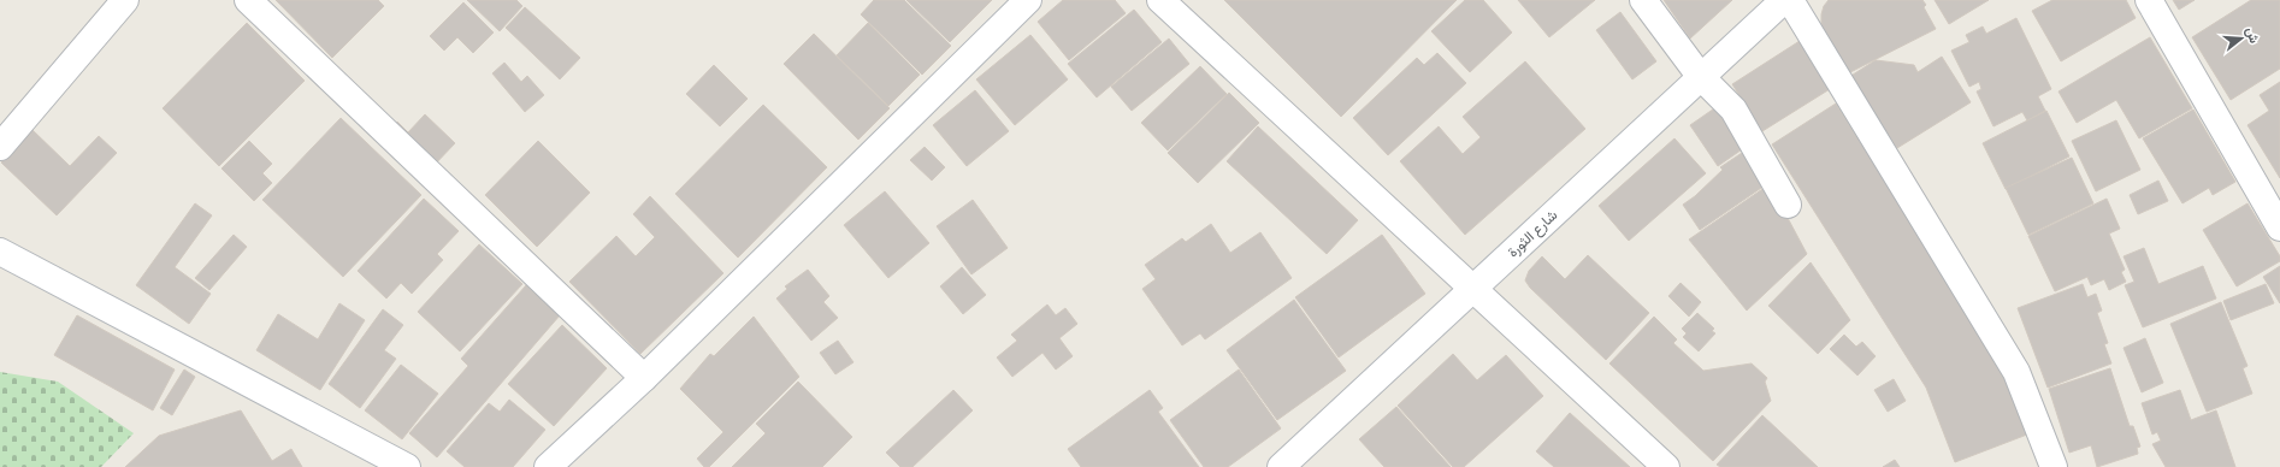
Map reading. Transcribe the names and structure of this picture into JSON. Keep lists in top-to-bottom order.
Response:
{
  "streets": {
    "street": ["شارع الثورة"]
  },
  "north": "right"
}
